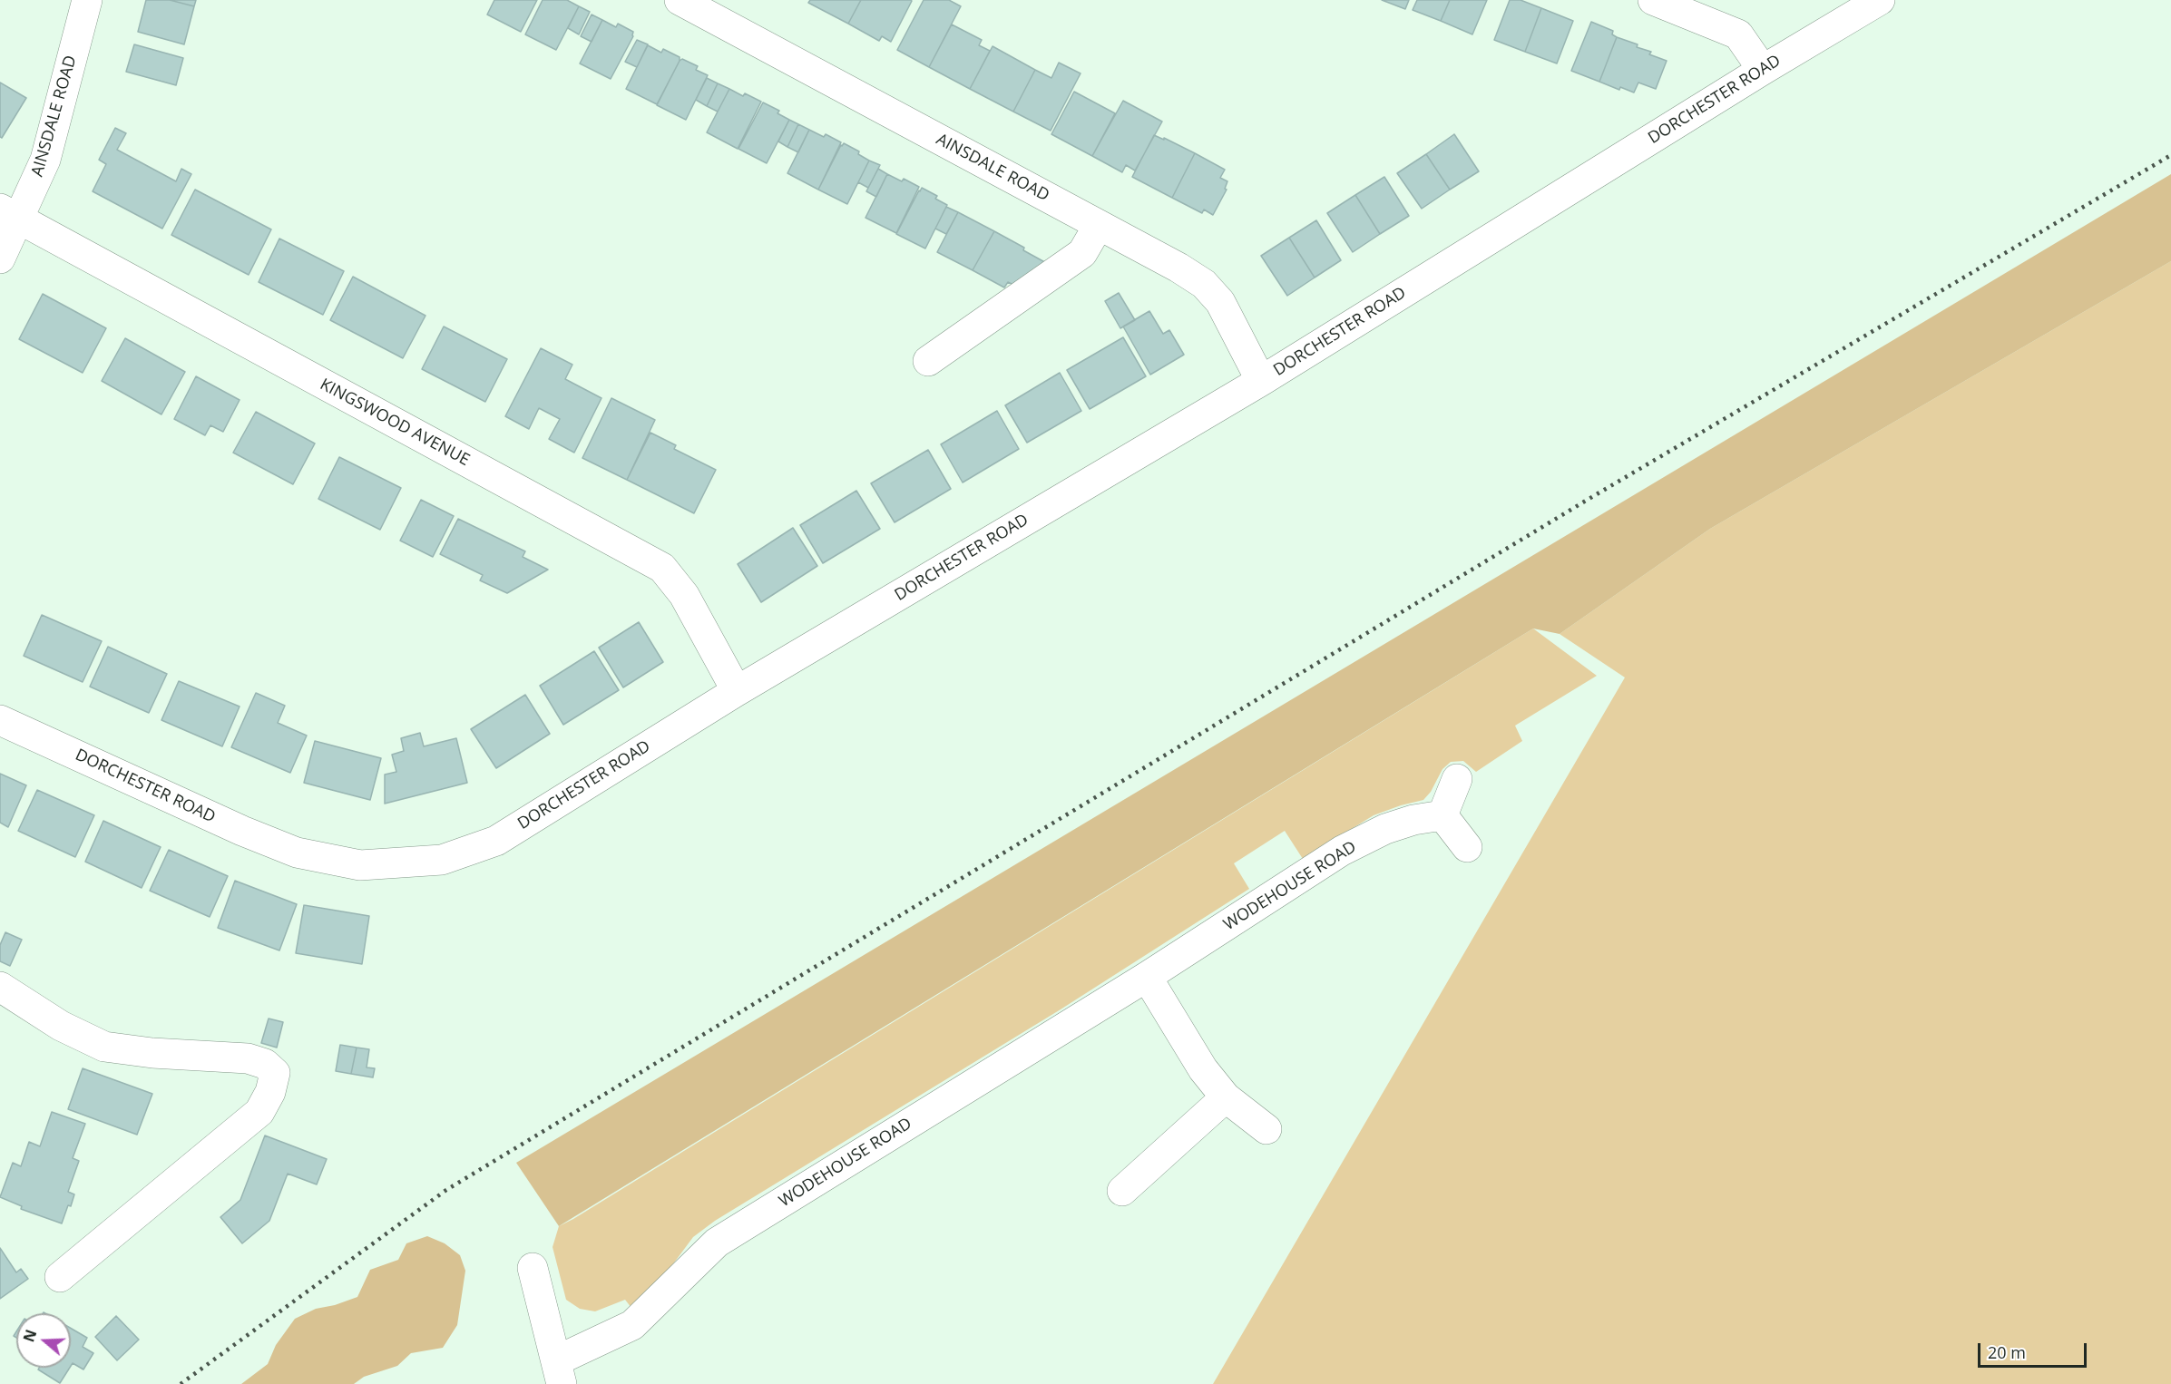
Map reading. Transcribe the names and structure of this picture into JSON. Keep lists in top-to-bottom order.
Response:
{
  "streets": {
    "street": [
      "DORCHESTER ROAD",
      "AINSDALE ROAD",
      "KINGSWOOD AVENUE",
      "WODEHOUSE ROAD"
    ]
  },
  "crossings": [
    ["DORCHESTER ROAD", "AINSDALE ROAD"],
    ["DORCHESTER ROAD", "KINGSWOOD AVENUE"],
    ["AINSDALE ROAD", "KINGSWOOD AVENUE"]
  ],
  "scale_bar": "20 m",
  "north": "left"
}
